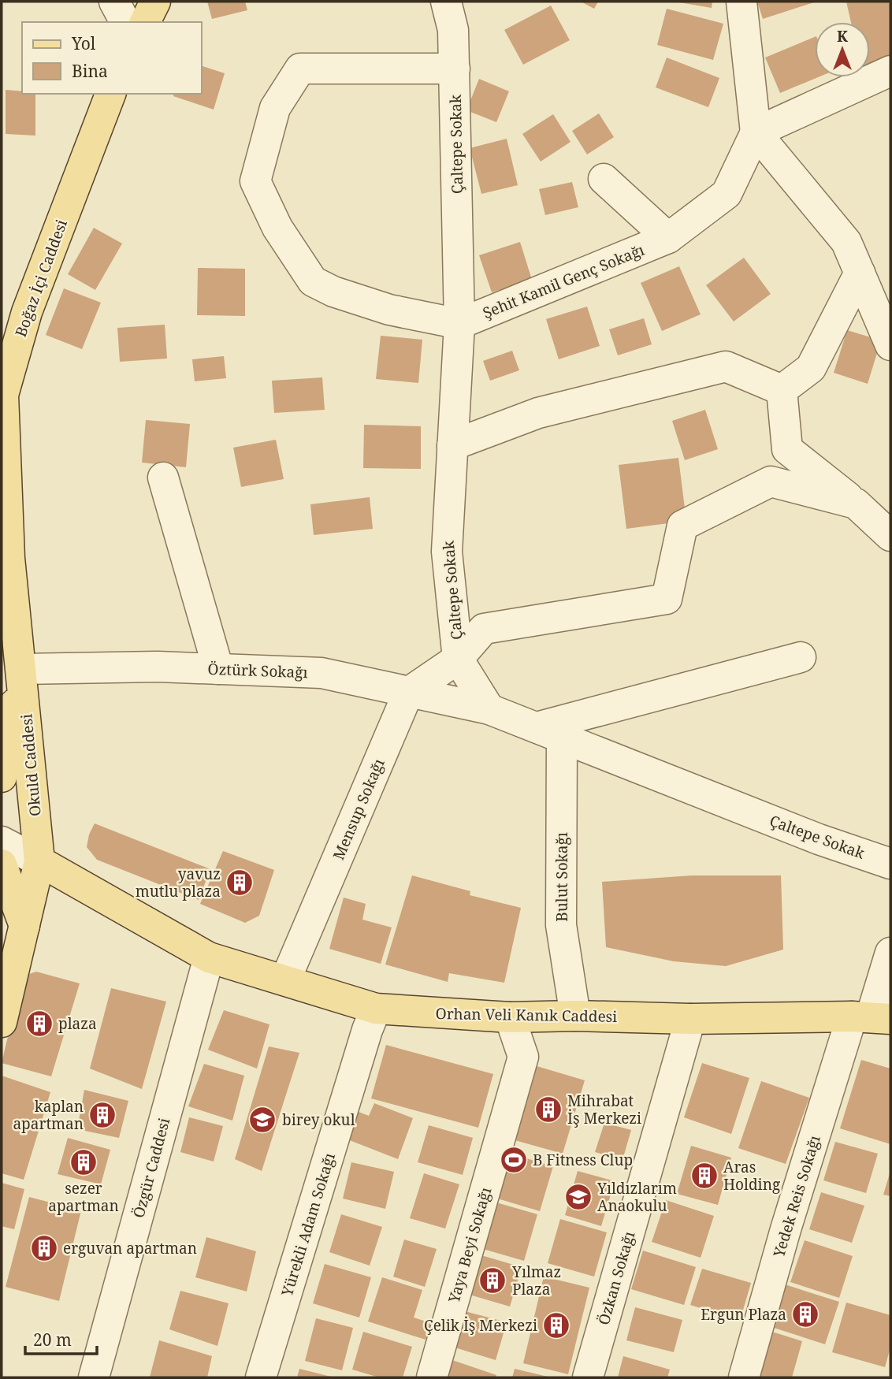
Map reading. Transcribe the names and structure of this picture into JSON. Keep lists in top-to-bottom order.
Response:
{
  "streets": {
    "main road": ["Boğaz İçi Caddesi", "Okuld Caddesi", "Orhan Veli Kanık Caddesi"],
    "street": [
      "Çaltepe Sokak",
      "Şehit Kamil Genç Sokağı",
      "Öztürk Sokağı",
      "Mensup Sokağı",
      "Bulut Sokağı",
      "Özgür Caddesi",
      "Yedek Reis Sokağı",
      "Yürekli Adam Sokağı",
      "Yaya Beyi Sokağı",
      "Özkan Sokağı"
    ]
  },
  "crossings": [
    ["Çaltepe Sokak", "Şehit Kamil Genç Sokağı"],
    ["Çaltepe Sokak", "Öztürk Sokağı"],
    ["Çaltepe Sokak", "Bulut Sokağı"],
    ["Boğaz İçi Caddesi", "Öztürk Sokağı"],
    ["Boğaz İçi Caddesi", "Okuld Caddesi"],
    ["Öztürk Sokağı", "Okuld Caddesi"],
    ["Öztürk Sokağı", "Mensup Sokağı"],
    ["Okuld Caddesi", "Orhan Veli Kanık Caddesi"],
    ["Mensup Sokağı", "Orhan Veli Kanık Caddesi"],
    ["Bulut Sokağı", "Orhan Veli Kanık Caddesi"],
    ["Orhan Veli Kanık Caddesi", "Özgür Caddesi"],
    ["Orhan Veli Kanık Caddesi", "Yedek Reis Sokağı"],
    ["Orhan Veli Kanık Caddesi", "Yürekli Adam Sokağı"],
    ["Orhan Veli Kanık Caddesi", "Yaya Beyi Sokağı"],
    ["Orhan Veli Kanık Caddesi", "Özkan Sokağı"]
  ],
  "places": {
    "building": [
      "yavuz mutlu plaza",
      "plaza",
      "Mihrabat İş Merkezi",
      "kaplan apartman",
      "sezer apartman",
      "Aras Holding",
      "erguvan apartman",
      "Yılmaz Plaza",
      "Ergun Plaza",
      "Çelik İş Merkezi"
    ],
    "school or university": ["birey okul", "Yıldızlarım Anaokulu"],
    "sports": ["B Fitness Clup"]
  },
  "legend": ["Yol", "Bina"],
  "scale_bar": "20 m",
  "north": "top"
}
